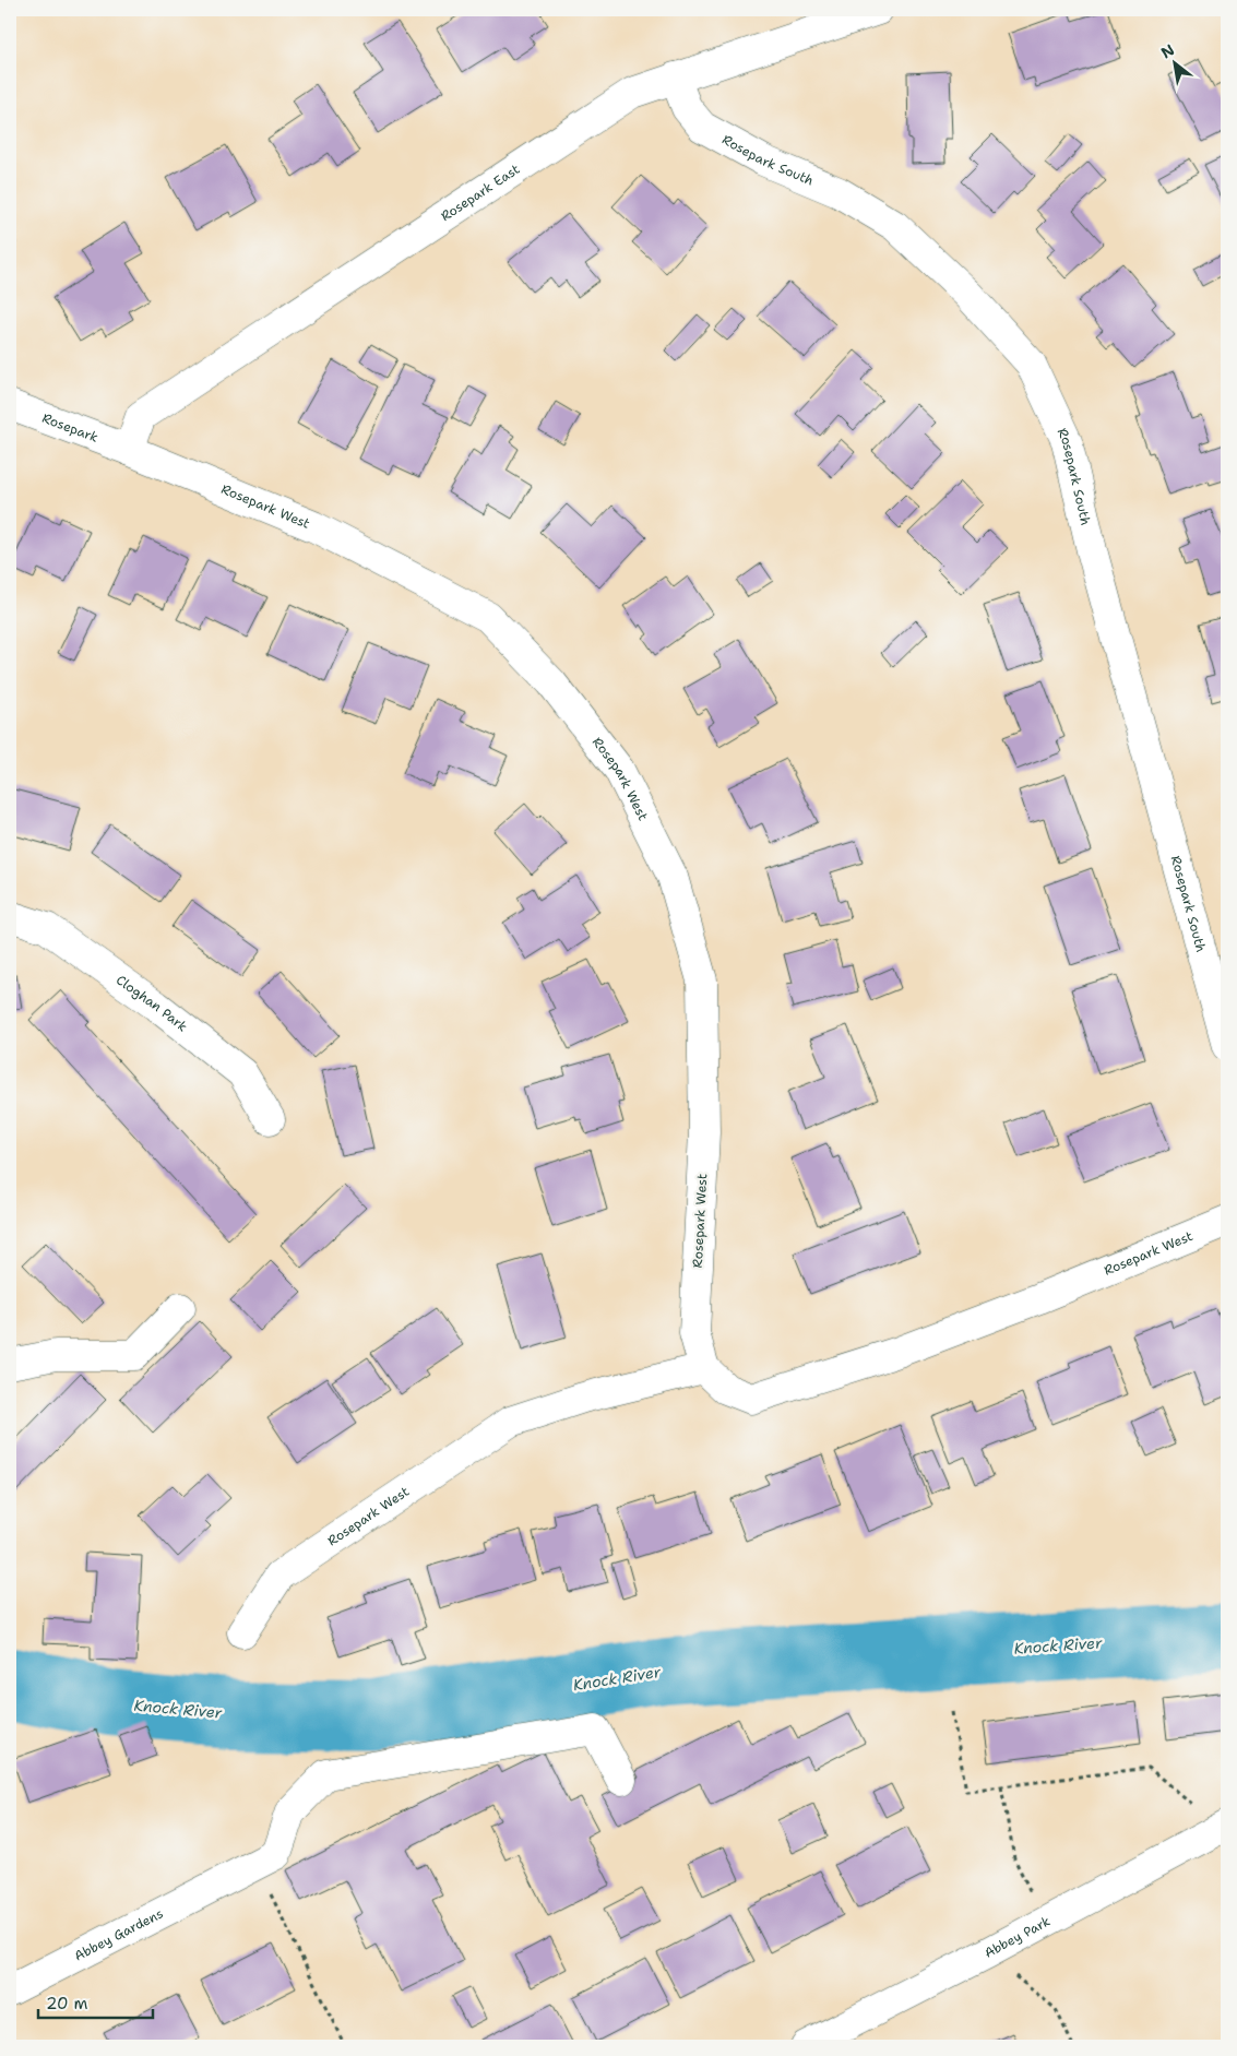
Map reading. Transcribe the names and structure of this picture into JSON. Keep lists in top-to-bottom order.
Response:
{
  "streets": {
    "street": [
      "Rosepark South",
      "Rosepark East",
      "Rosepark",
      "Rosepark West",
      "Cloghan Park",
      "Abbey Gardens",
      "Abbey Park"
    ]
  },
  "crossings": [
    ["Rosepark South", "Rosepark East"],
    ["Rosepark East", "Rosepark"],
    ["Rosepark East", "Rosepark West"],
    ["Rosepark", "Rosepark West"]
  ],
  "water": ["Knock River"],
  "scale_bar": "20 m",
  "north": "top left"
}
